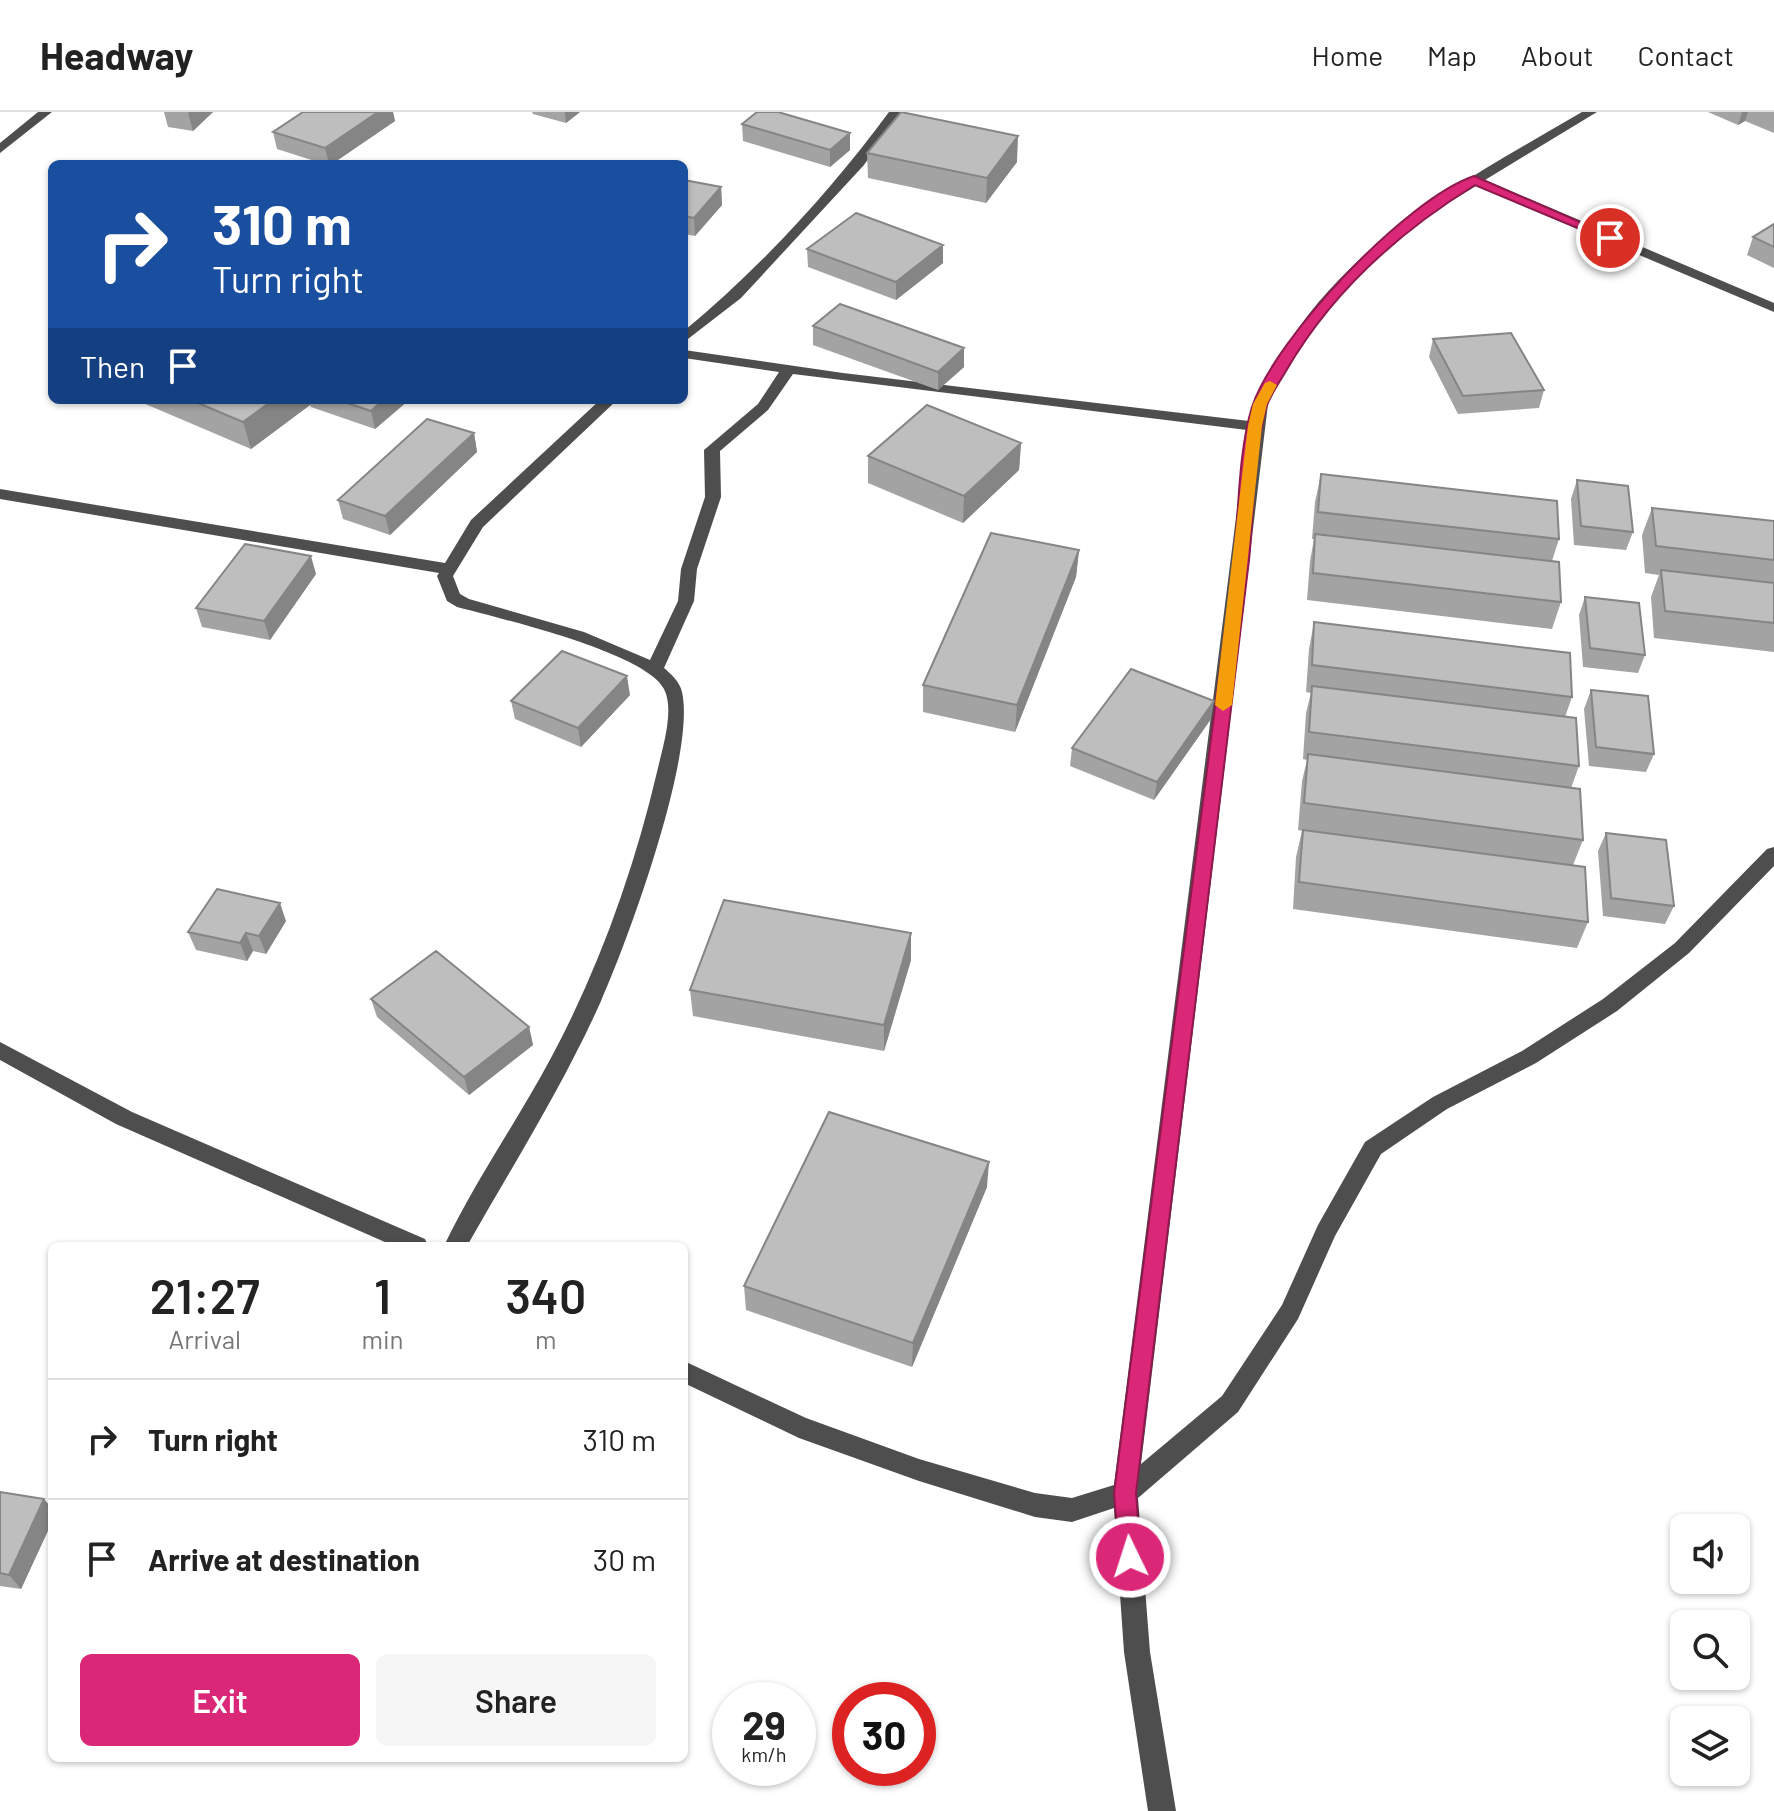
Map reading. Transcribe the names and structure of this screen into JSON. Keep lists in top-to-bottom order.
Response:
{
  "page": {
    "header": "Headway",
    "nav": [
      "Home",
      "Map",
      "About",
      "Contact"
    ],
    "turn": ["310 m", "Turn right"],
    "then": "Then",
    "eta": [
      "21:27",
      "Arrival",
      "1",
      "min",
      "340",
      "m"
    ],
    "list": [
      {
        "name": "Turn right",
        "value": "310 m"
      },
      {
        "name": "Arrive at destination",
        "value": "30 m"
      }
    ],
    "buttons": ["Exit", "Share"],
    "speed": "29 km/h",
    "limit": "30"
  }
}
